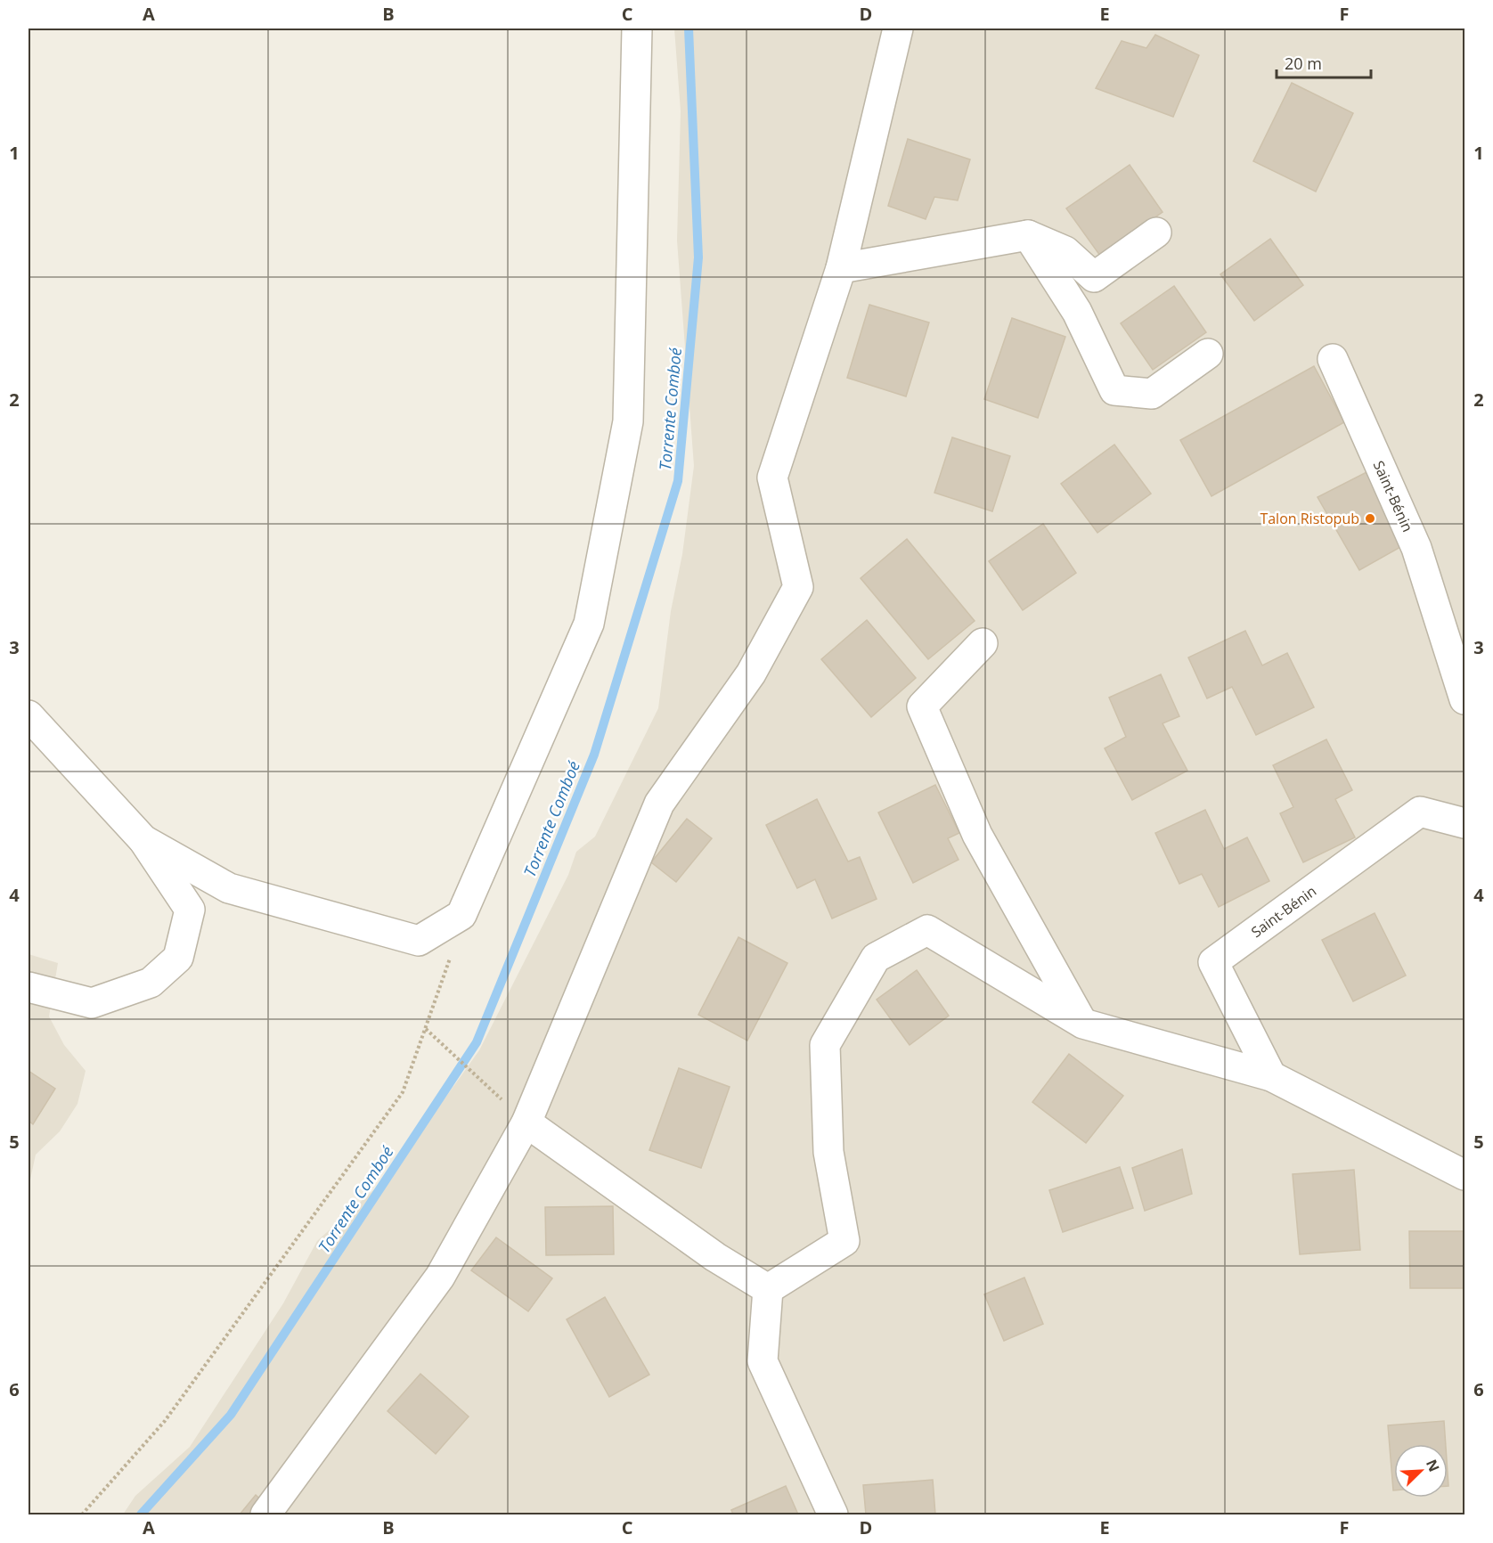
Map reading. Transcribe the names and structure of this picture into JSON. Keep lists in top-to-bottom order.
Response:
{
  "streets": {
    "street": ["Saint-Bénin"]
  },
  "water": ["Torrente Comboé"],
  "places": ["Talon Ristopub"],
  "scale_bar": "20 m",
  "north": "top right",
  "grid": {
    "columns": [
      "A",
      "B",
      "C",
      "D",
      "E",
      "F"
    ],
    "rows": [
      "1",
      "2",
      "3",
      "4",
      "5",
      "6"
    ]
  }
}
